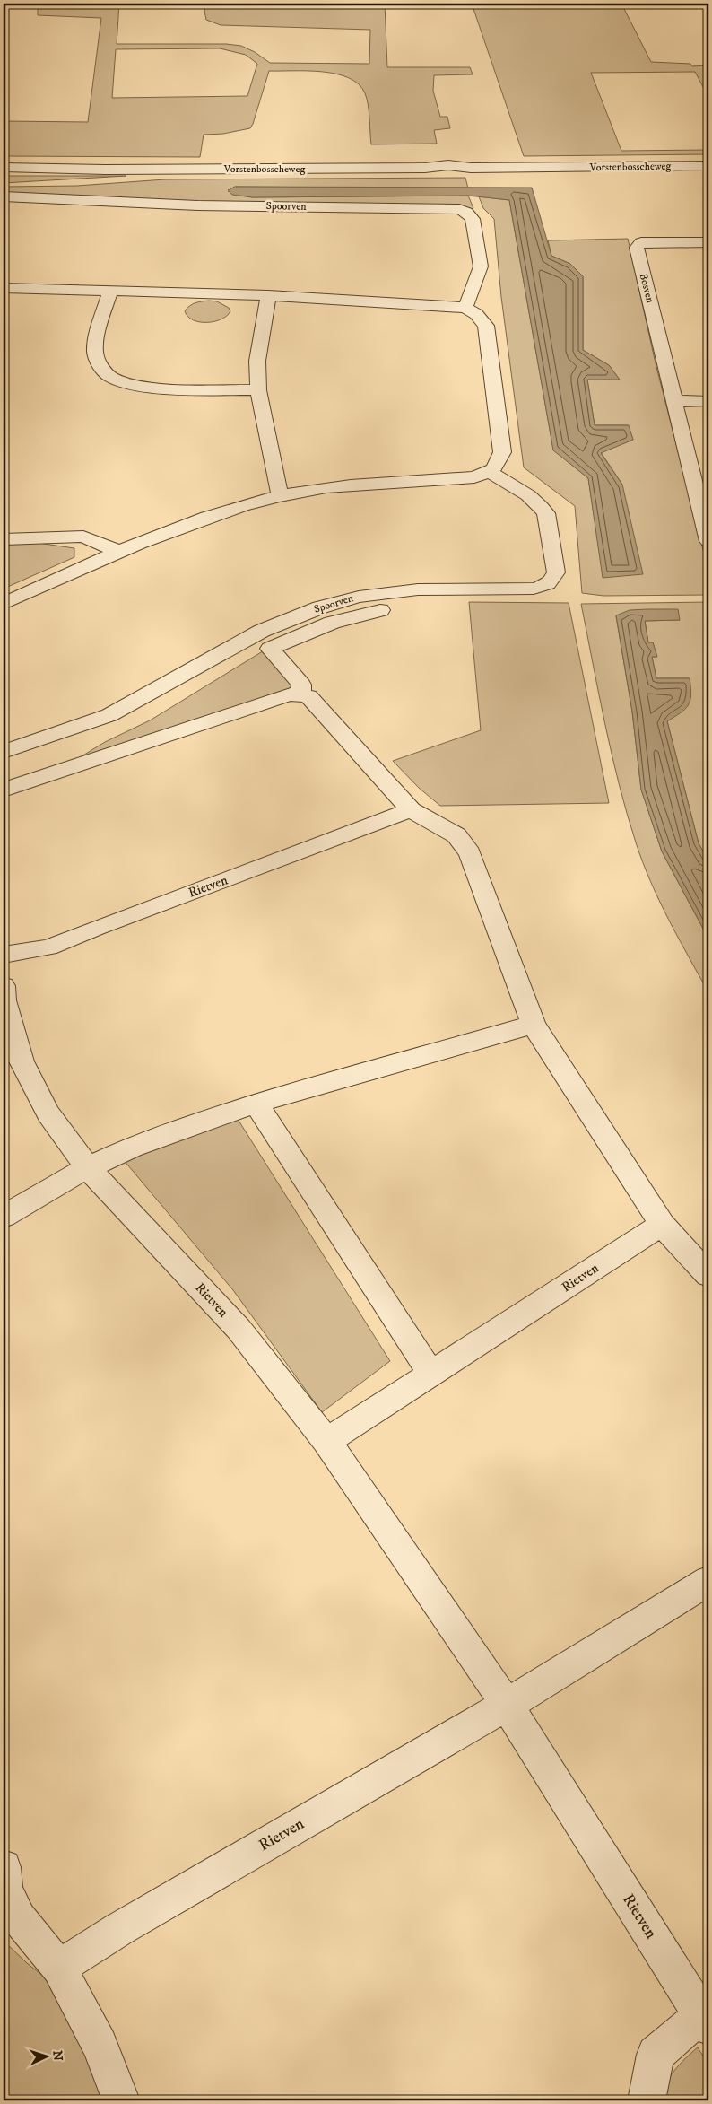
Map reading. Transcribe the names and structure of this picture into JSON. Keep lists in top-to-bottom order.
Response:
{
  "streets": {
    "street": [
      "Vorstenbosscheweg",
      "Spoorven",
      "Bosven",
      "Rietven"
    ]
  },
  "north": "right"
}
